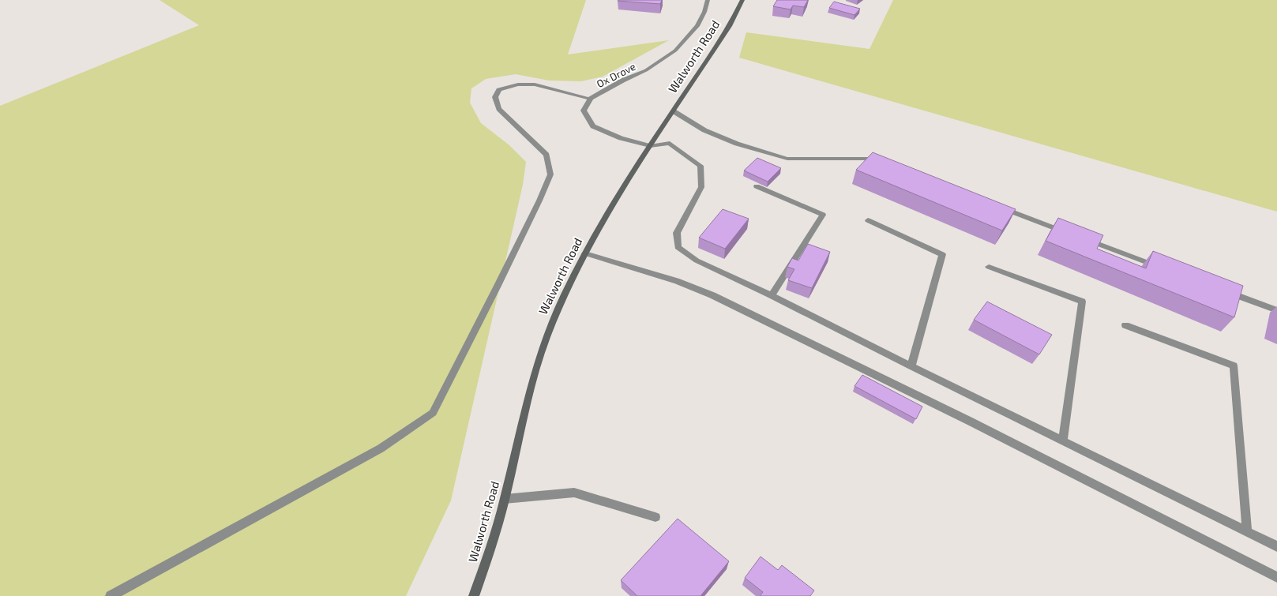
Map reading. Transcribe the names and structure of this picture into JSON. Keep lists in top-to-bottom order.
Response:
{
  "streets": {
    "street": ["Walworth Road", "Ox Drove"]
  },
  "crossings": [
    ["Walworth Road", "Ox Drove"]
  ]
}
